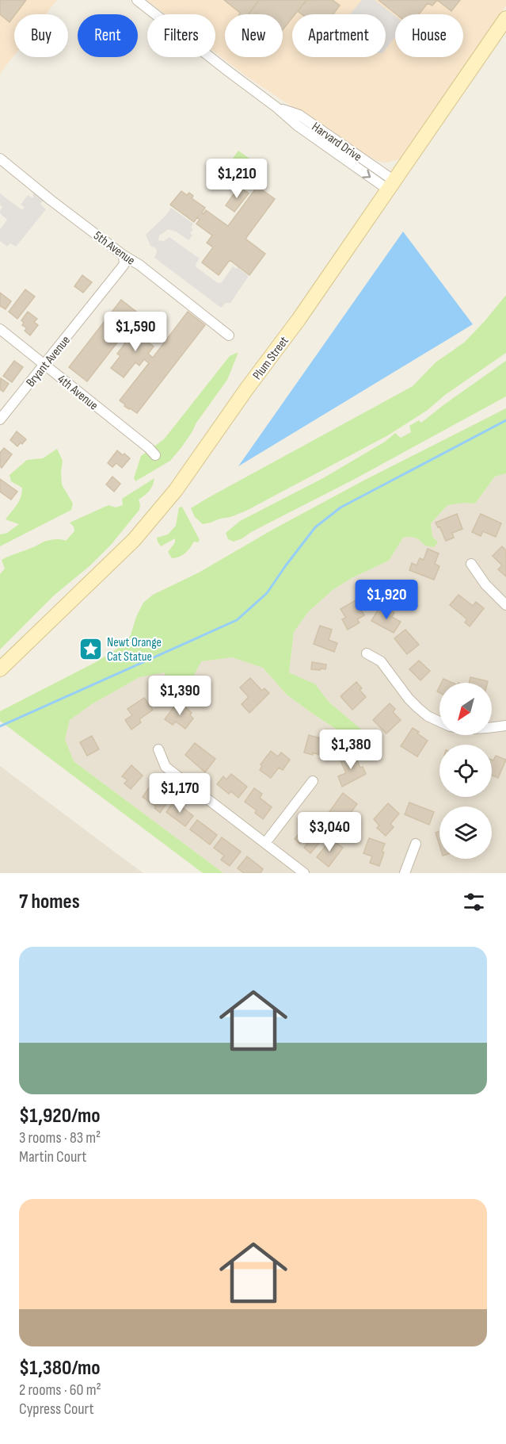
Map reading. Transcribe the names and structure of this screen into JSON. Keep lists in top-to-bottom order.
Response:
{
  "streets": {
    "main road": ["Plum Street"],
    "street": [
      "Harvard Drive",
      "5th Avenue",
      "Bryant Avenue",
      "4th Avenue"
    ]
  },
  "crossings": [
    ["Harvard Drive", "Plum Street"],
    ["5th Avenue", "Bryant Avenue"],
    ["Bryant Avenue", "4th Avenue"]
  ],
  "places": {
    "place": ["Newt Orange Cat Statue"]
  },
  "north": "bottom left",
  "page": {
    "chip": [
      "Buy",
      "Rent",
      "Filters",
      "New",
      "Apartment",
      "House"
    ],
    "price": [
      "$1,210",
      "$1,590",
      "$1,920",
      "$1,390",
      "$1,380",
      "$1,170",
      "$3,040"
    ],
    "heading": "7 homes",
    "list": [
      {
        "name": "$1,920/mo",
        "note": "3 rooms · 83 m² · Martin Court"
      },
      {
        "name": "$1,380/mo",
        "note": "2 rooms · 60 m² · Cypress Court"
      }
    ]
  }
}
